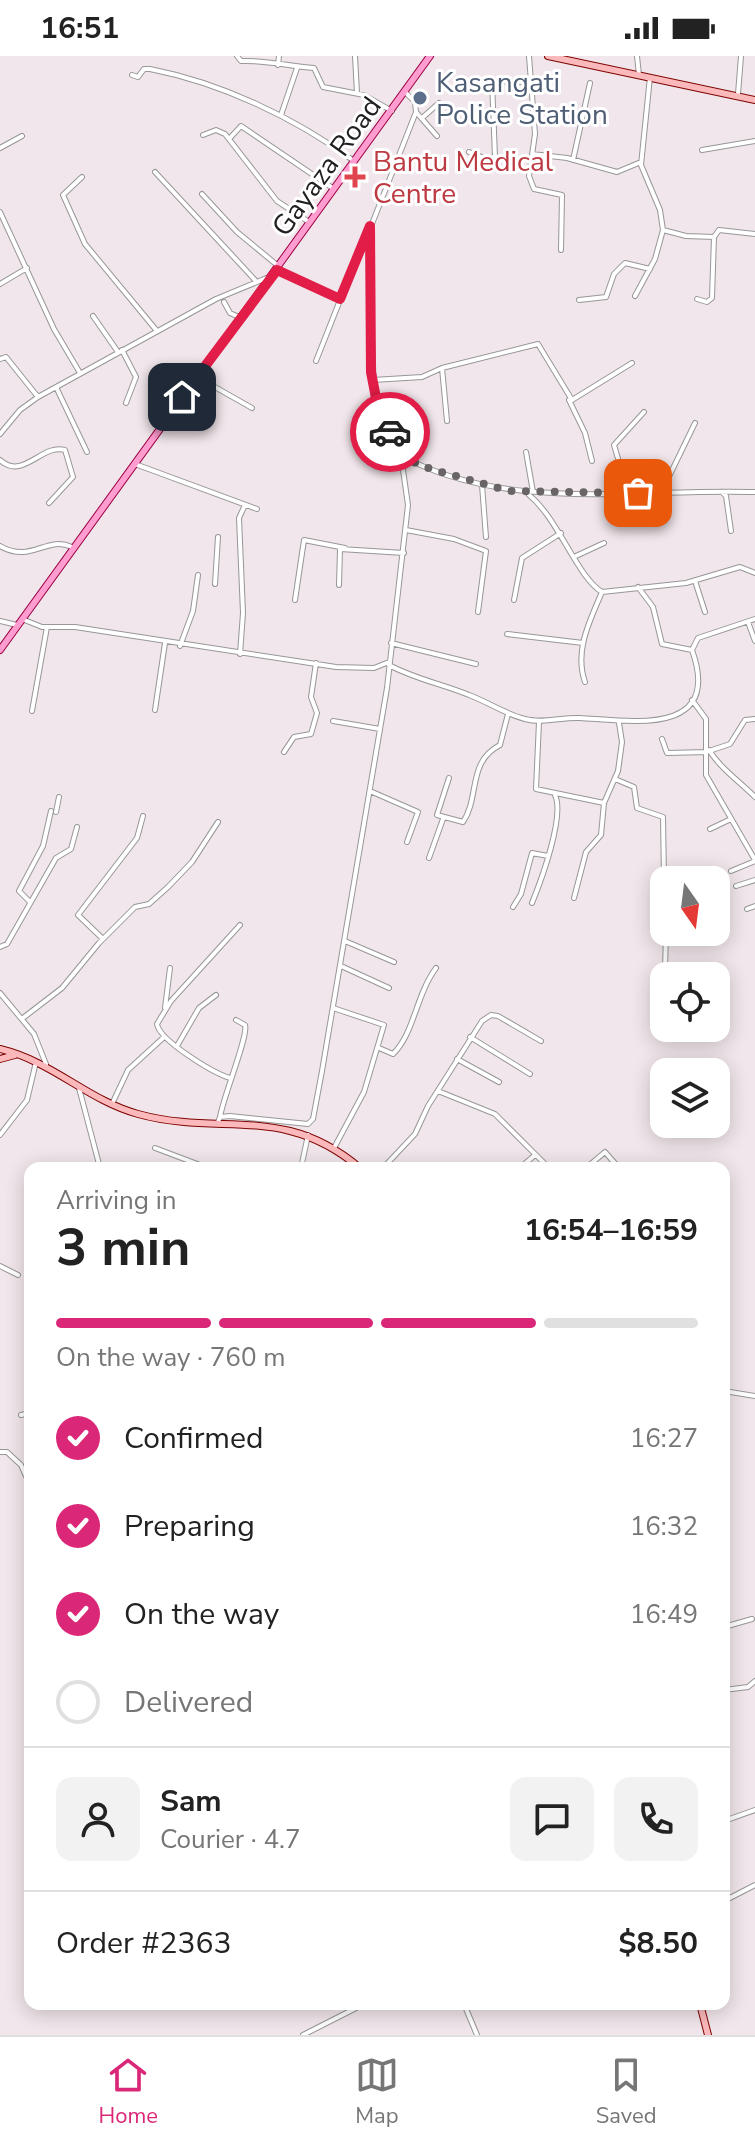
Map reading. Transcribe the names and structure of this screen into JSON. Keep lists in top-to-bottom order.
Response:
{
  "streets": {
    "main road": ["Gayaza Road"]
  },
  "places": {
    "other": ["Kasangati Police Station"],
    "health": ["Bantu Medical Centre"]
  },
  "north": "bottom",
  "page": {
    "status": "16:51",
    "heading": ["3 min", "Arriving in", "16:54–16:59"],
    "panel": [
      "Sam",
      "Courier · 4.7",
      "Order #2363",
      "$8.50"
    ],
    "bar": "On the way · 760 m",
    "list": [
      ["Confirmed", "16:27"],
      ["Preparing", "16:32"],
      ["On the way", "16:49"],
      "Delivered"
    ],
    "tabs": ["Home", "Map", "Saved"]
  }
}
